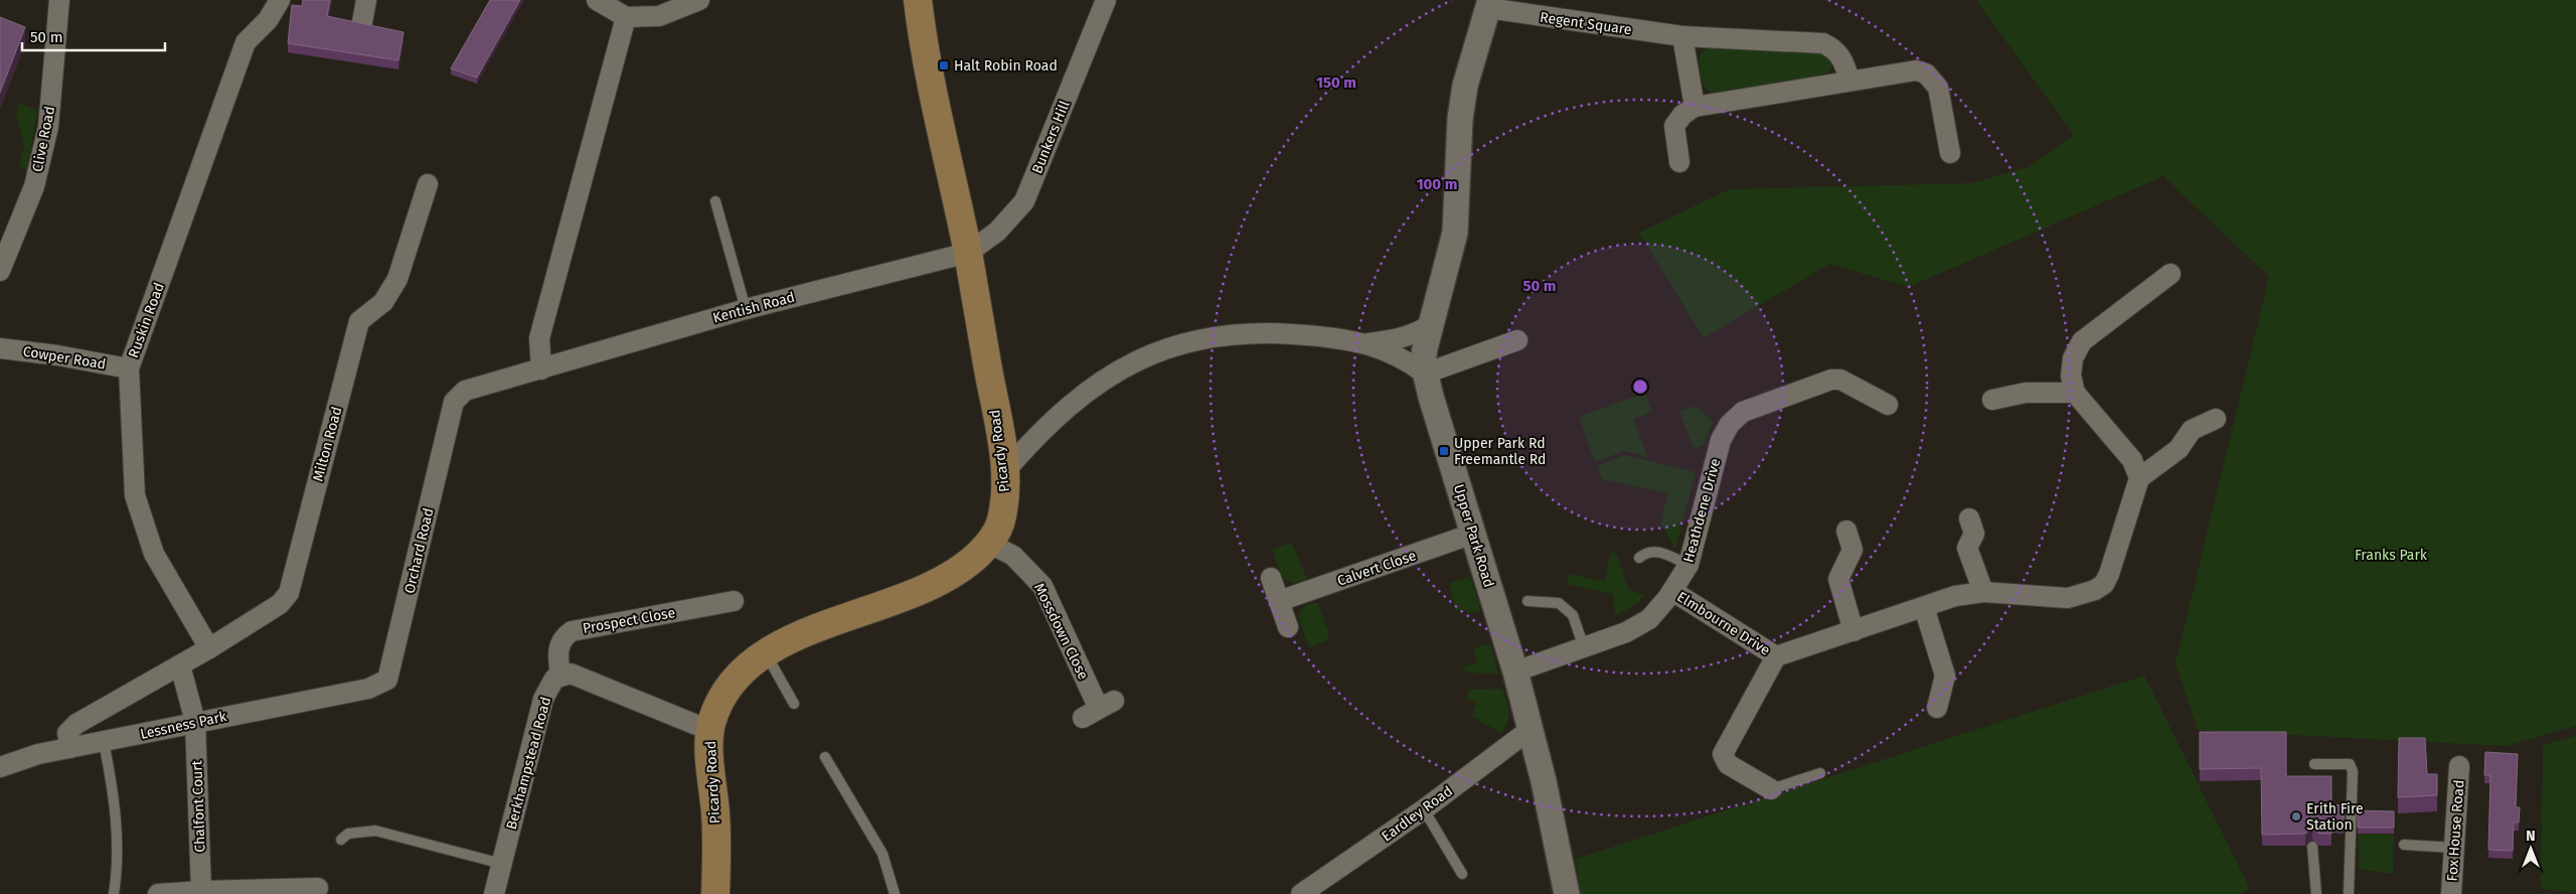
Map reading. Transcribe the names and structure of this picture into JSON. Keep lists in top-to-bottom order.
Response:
{
  "streets": {
    "main road": ["Picardy Road"],
    "street": [
      "Regent Square",
      "Bunkers Hill",
      "Clive Road",
      "Kentish Road",
      "Ruskin Road",
      "Cowper Road",
      "Milton Road",
      "Heathdene Drive",
      "Upper Park Road",
      "Orchard Road",
      "Calvert Close",
      "Prospect Close",
      "Elmbourne Drive",
      "Mossdown Close",
      "Lessness Park",
      "Berkhampstead Road",
      "Chalfont Court",
      "Eardley Road",
      "Fox House Road"
    ]
  },
  "crossings": [
    ["Regent Square", "Upper Park Road"],
    ["Bunkers Hill", "Kentish Road"],
    ["Bunkers Hill", "Picardy Road"],
    ["Kentish Road", "Picardy Road"],
    ["Kentish Road", "Orchard Road"],
    ["Ruskin Road", "Cowper Road"],
    ["Ruskin Road", "Milton Road"],
    ["Milton Road", "Lessness Park"],
    ["Picardy Road", "Mossdown Close"],
    ["Heathdene Drive", "Upper Park Road"],
    ["Heathdene Drive", "Elmbourne Drive"],
    ["Upper Park Road", "Calvert Close"],
    ["Upper Park Road", "Eardley Road"],
    ["Orchard Road", "Lessness Park"],
    ["Prospect Close", "Berkhampstead Road"],
    ["Lessness Park", "Chalfont Court"]
  ],
  "parks": ["Franks Park"],
  "places": {
    "transit": ["Halt Robin Road", "Upper Park Rd Freemantle Rd"],
    "other": ["Erith Fire Station"]
  },
  "scale_bar": "50 m",
  "north": "top",
  "rings": ["150 m", "100 m", "50 m"]
}
